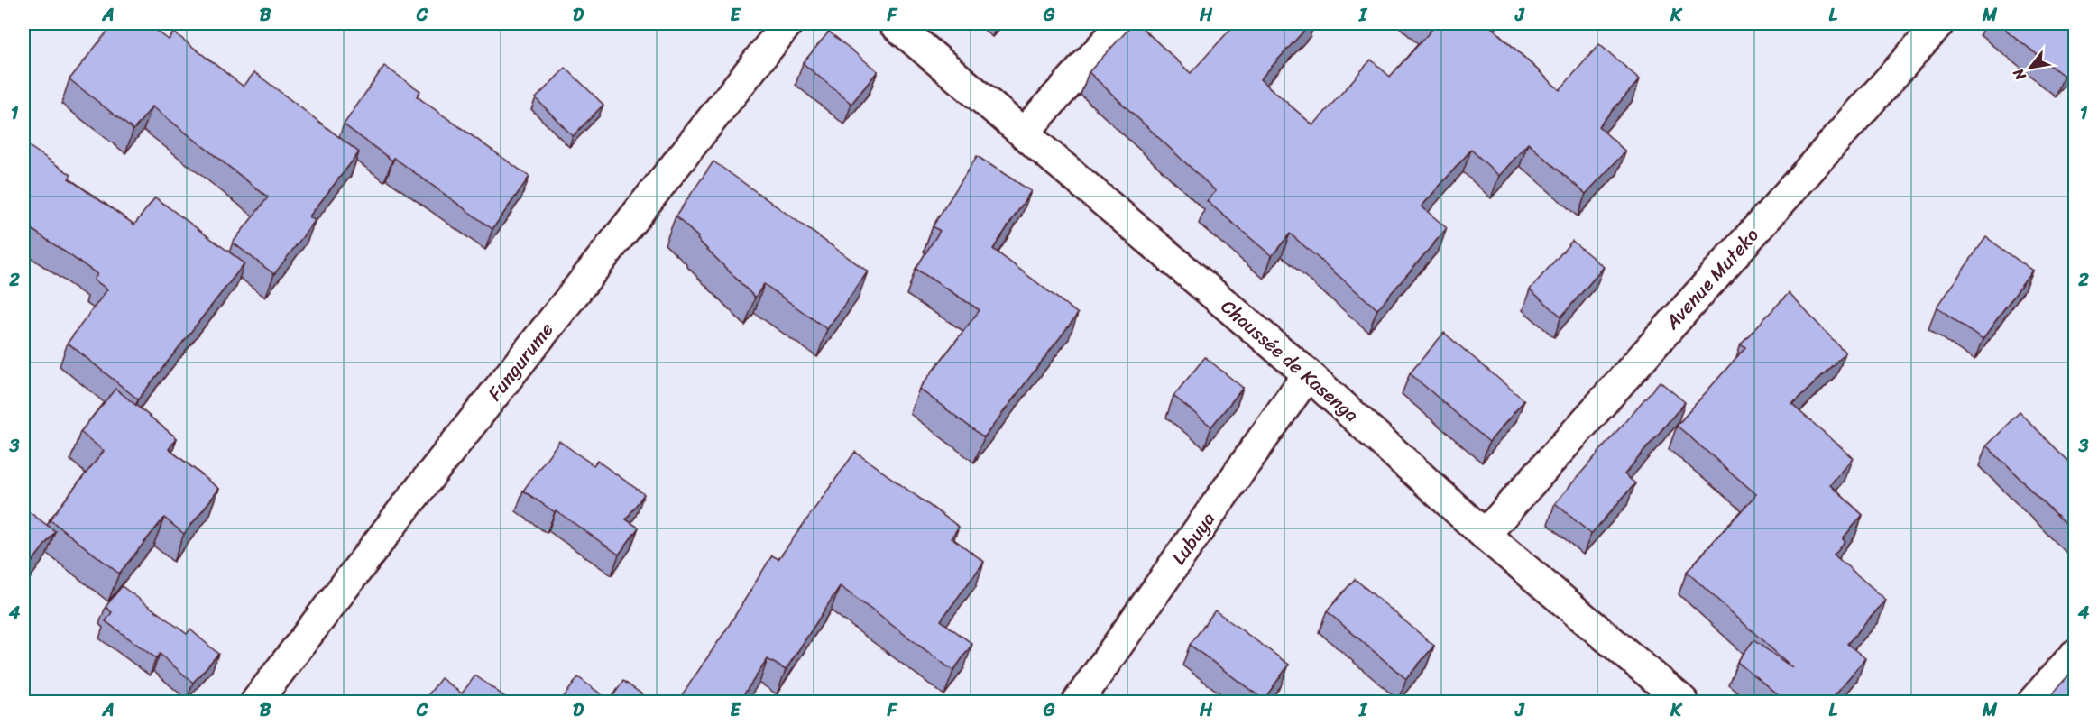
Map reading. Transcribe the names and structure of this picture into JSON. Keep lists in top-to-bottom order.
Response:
{
  "streets": {
    "street": [
      "Avenue Muteko",
      "Chaussée de Kasenga",
      "Fungurume",
      "Lubuya"
    ]
  },
  "crossings": [
    ["Avenue Muteko", "Chaussée de Kasenga"],
    ["Chaussée de Kasenga", "Lubuya"]
  ],
  "north": "bottom left",
  "grid": {
    "columns": [
      "A",
      "B",
      "C",
      "D",
      "E",
      "F",
      "G",
      "H",
      "I",
      "J",
      "K",
      "L",
      "M"
    ],
    "rows": [
      "1",
      "2",
      "3",
      "4"
    ]
  }
}
